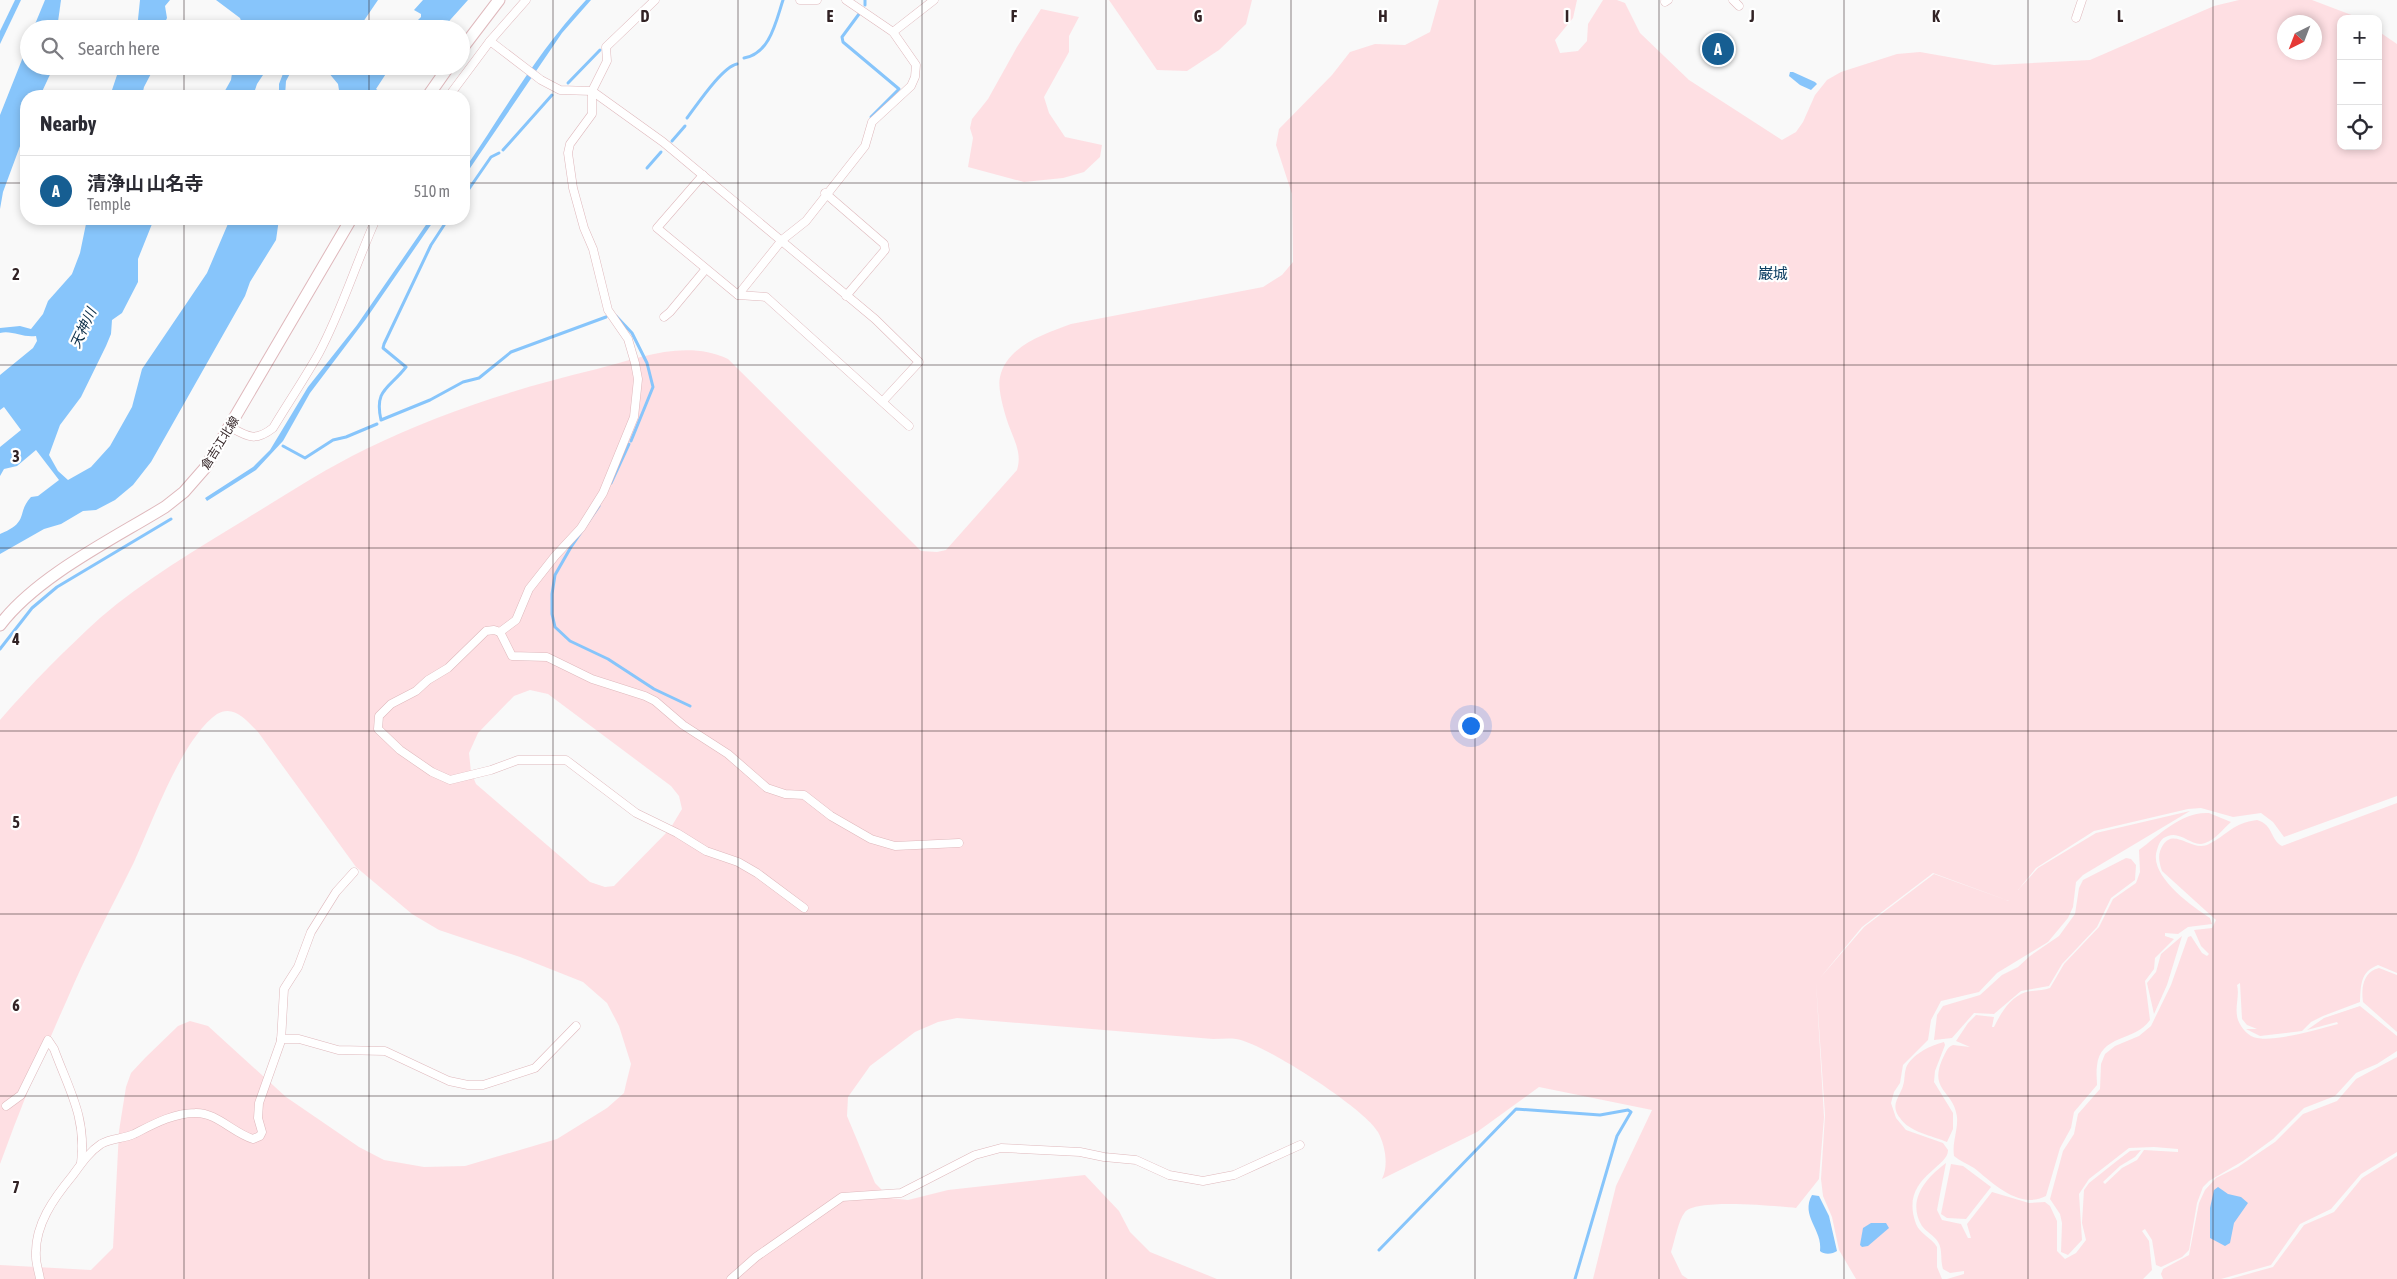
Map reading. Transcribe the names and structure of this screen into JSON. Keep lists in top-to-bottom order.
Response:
{
  "streets": {
    "main road": ["倉吉江北線"]
  },
  "districts": ["巌城"],
  "water": ["天神川"],
  "north": "bottom left",
  "page": {
    "map_buttons": ["+", "−"],
    "search": "Search here",
    "pins": "A",
    "heading": "Nearby",
    "list": [
      {
        "mark": "A",
        "name": "清浄山 山名寺",
        "note": "Temple",
        "value": "510 m"
      }
    ]
  },
  "grid": {
    "columns": [
      "D",
      "E",
      "F",
      "G",
      "H",
      "I",
      "J",
      "K",
      "L"
    ],
    "rows": [
      "2",
      "3",
      "4",
      "5",
      "6",
      "7"
    ]
  }
}
